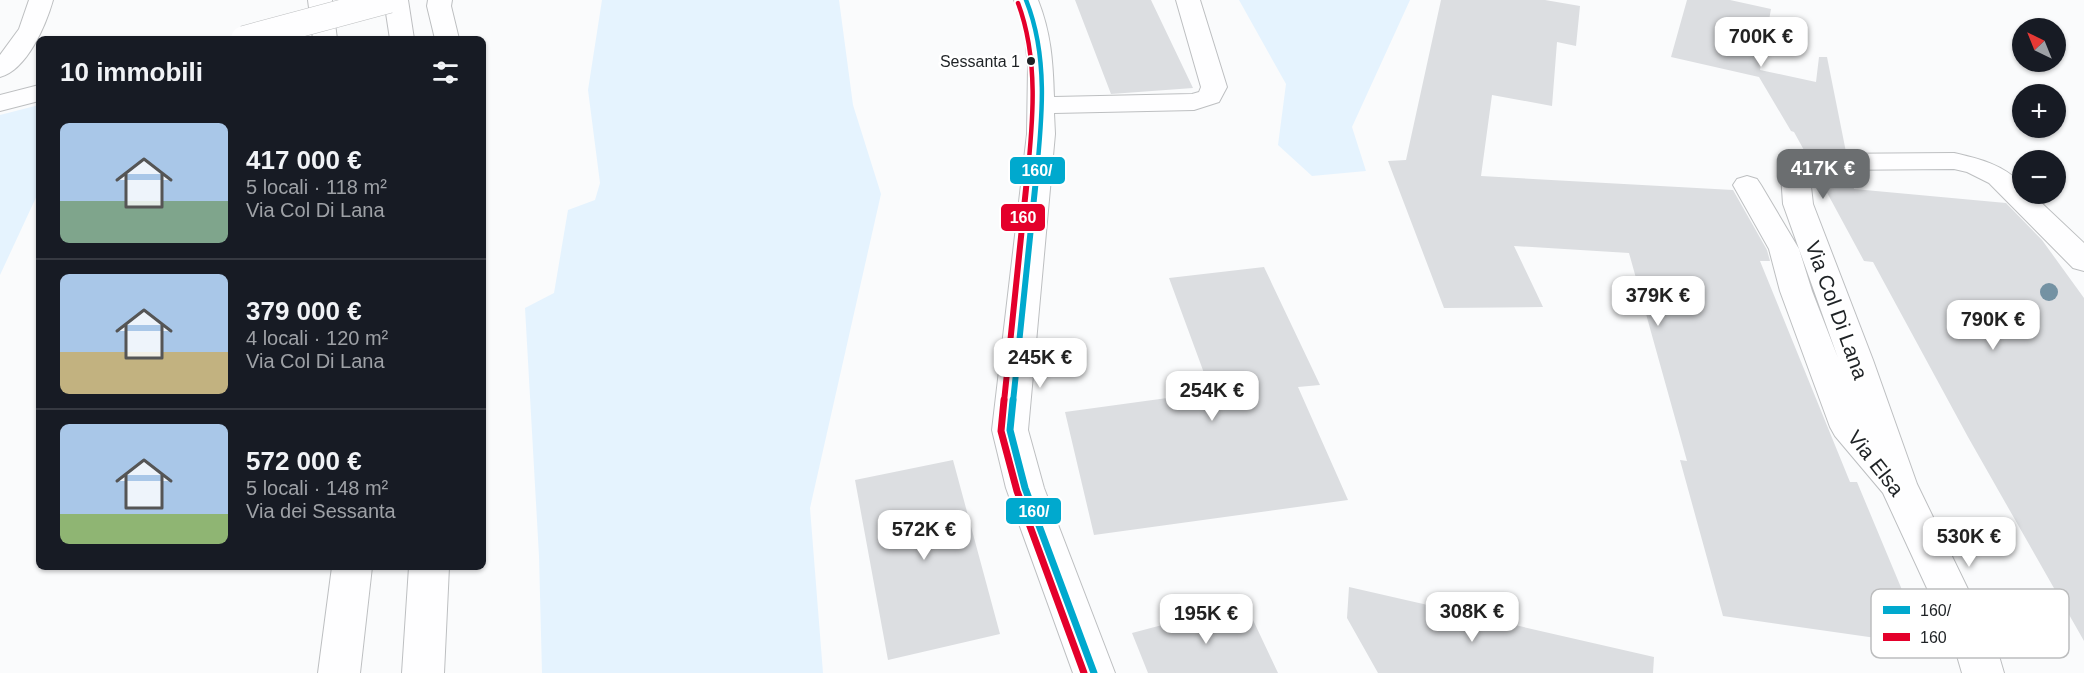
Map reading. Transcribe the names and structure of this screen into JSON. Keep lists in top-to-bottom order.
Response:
{
  "streets": {
    "main road": ["Via Col Di Lana", "Via Elsa"]
  },
  "crossings": [
    ["Via Col Di Lana", "Via Elsa"]
  ],
  "places": ["Sessanta 1"],
  "lines": ["transit line 160/", "transit line 160"],
  "legend": ["160/", "160"],
  "north": "top left",
  "page": {
    "price": [
      "700K €",
      "417K €",
      "379K €",
      "790K €",
      "245K €",
      "254K €",
      "572K €",
      "530K €",
      "308K €",
      "195K €"
    ],
    "map_buttons": ["+", "−"],
    "heading": "10 immobili",
    "list": [
      {
        "name": "417 000 €",
        "note": "5 locali · 118 m² · Via Col Di Lana"
      },
      {
        "name": "379 000 €",
        "note": "4 locali · 120 m² · Via Col Di Lana"
      },
      {
        "name": "572 000 €",
        "note": "5 locali · 148 m² · Via dei Sessanta"
      }
    ]
  }
}
